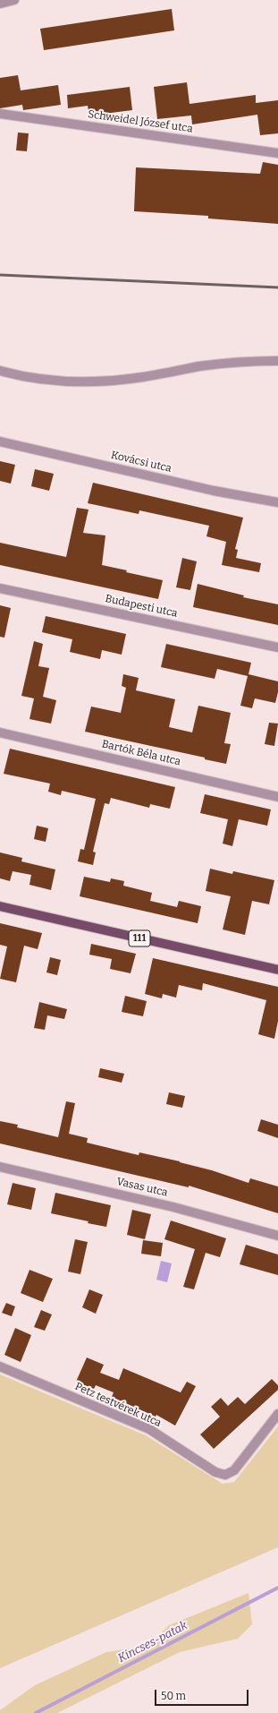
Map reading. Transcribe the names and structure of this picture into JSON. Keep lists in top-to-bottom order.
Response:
{
  "streets": {
    "main road": ["111"],
    "street": [
      "Schweidel József utca",
      "Kovácsi utca",
      "Budapesti utca",
      "Bartók Béla utca",
      "Vasas utca",
      "Petz testvérek utca"
    ]
  },
  "water": ["Kincses-patak"],
  "scale_bar": "50 m"
}
